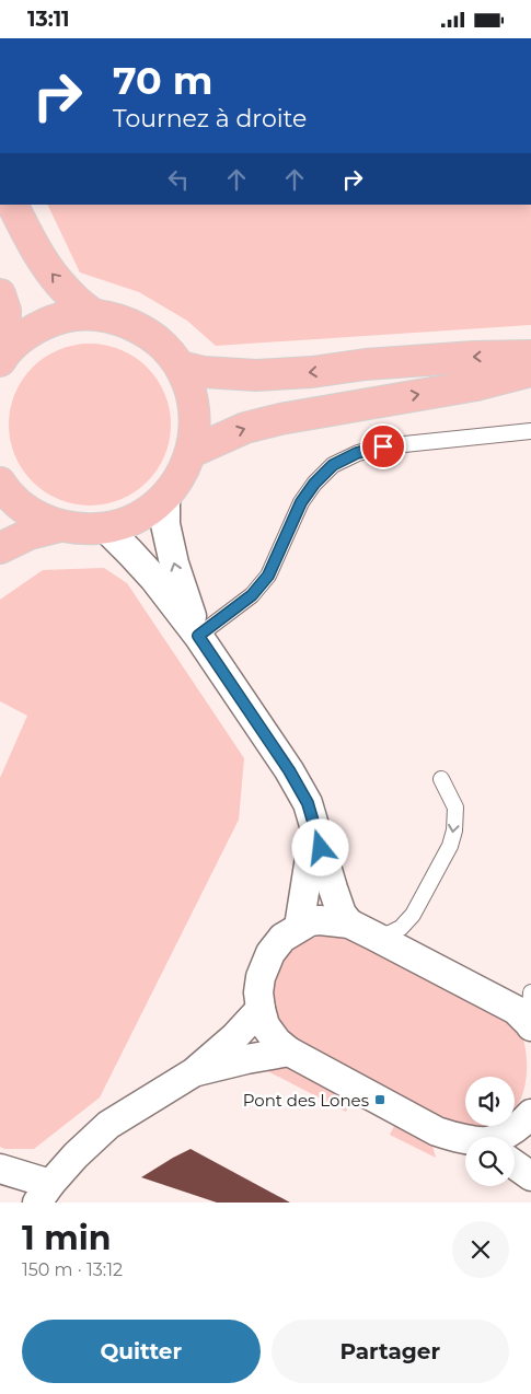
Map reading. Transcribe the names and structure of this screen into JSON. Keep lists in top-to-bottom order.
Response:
{
  "places": {
    "transit": ["Pont des Lones"]
  },
  "page": {
    "status": "13:11",
    "turn": ["70 m", "Tournez à droite"],
    "heading": ["1 min", "150 m · 13:12"],
    "buttons": ["Quitter", "Partager"]
  }
}
